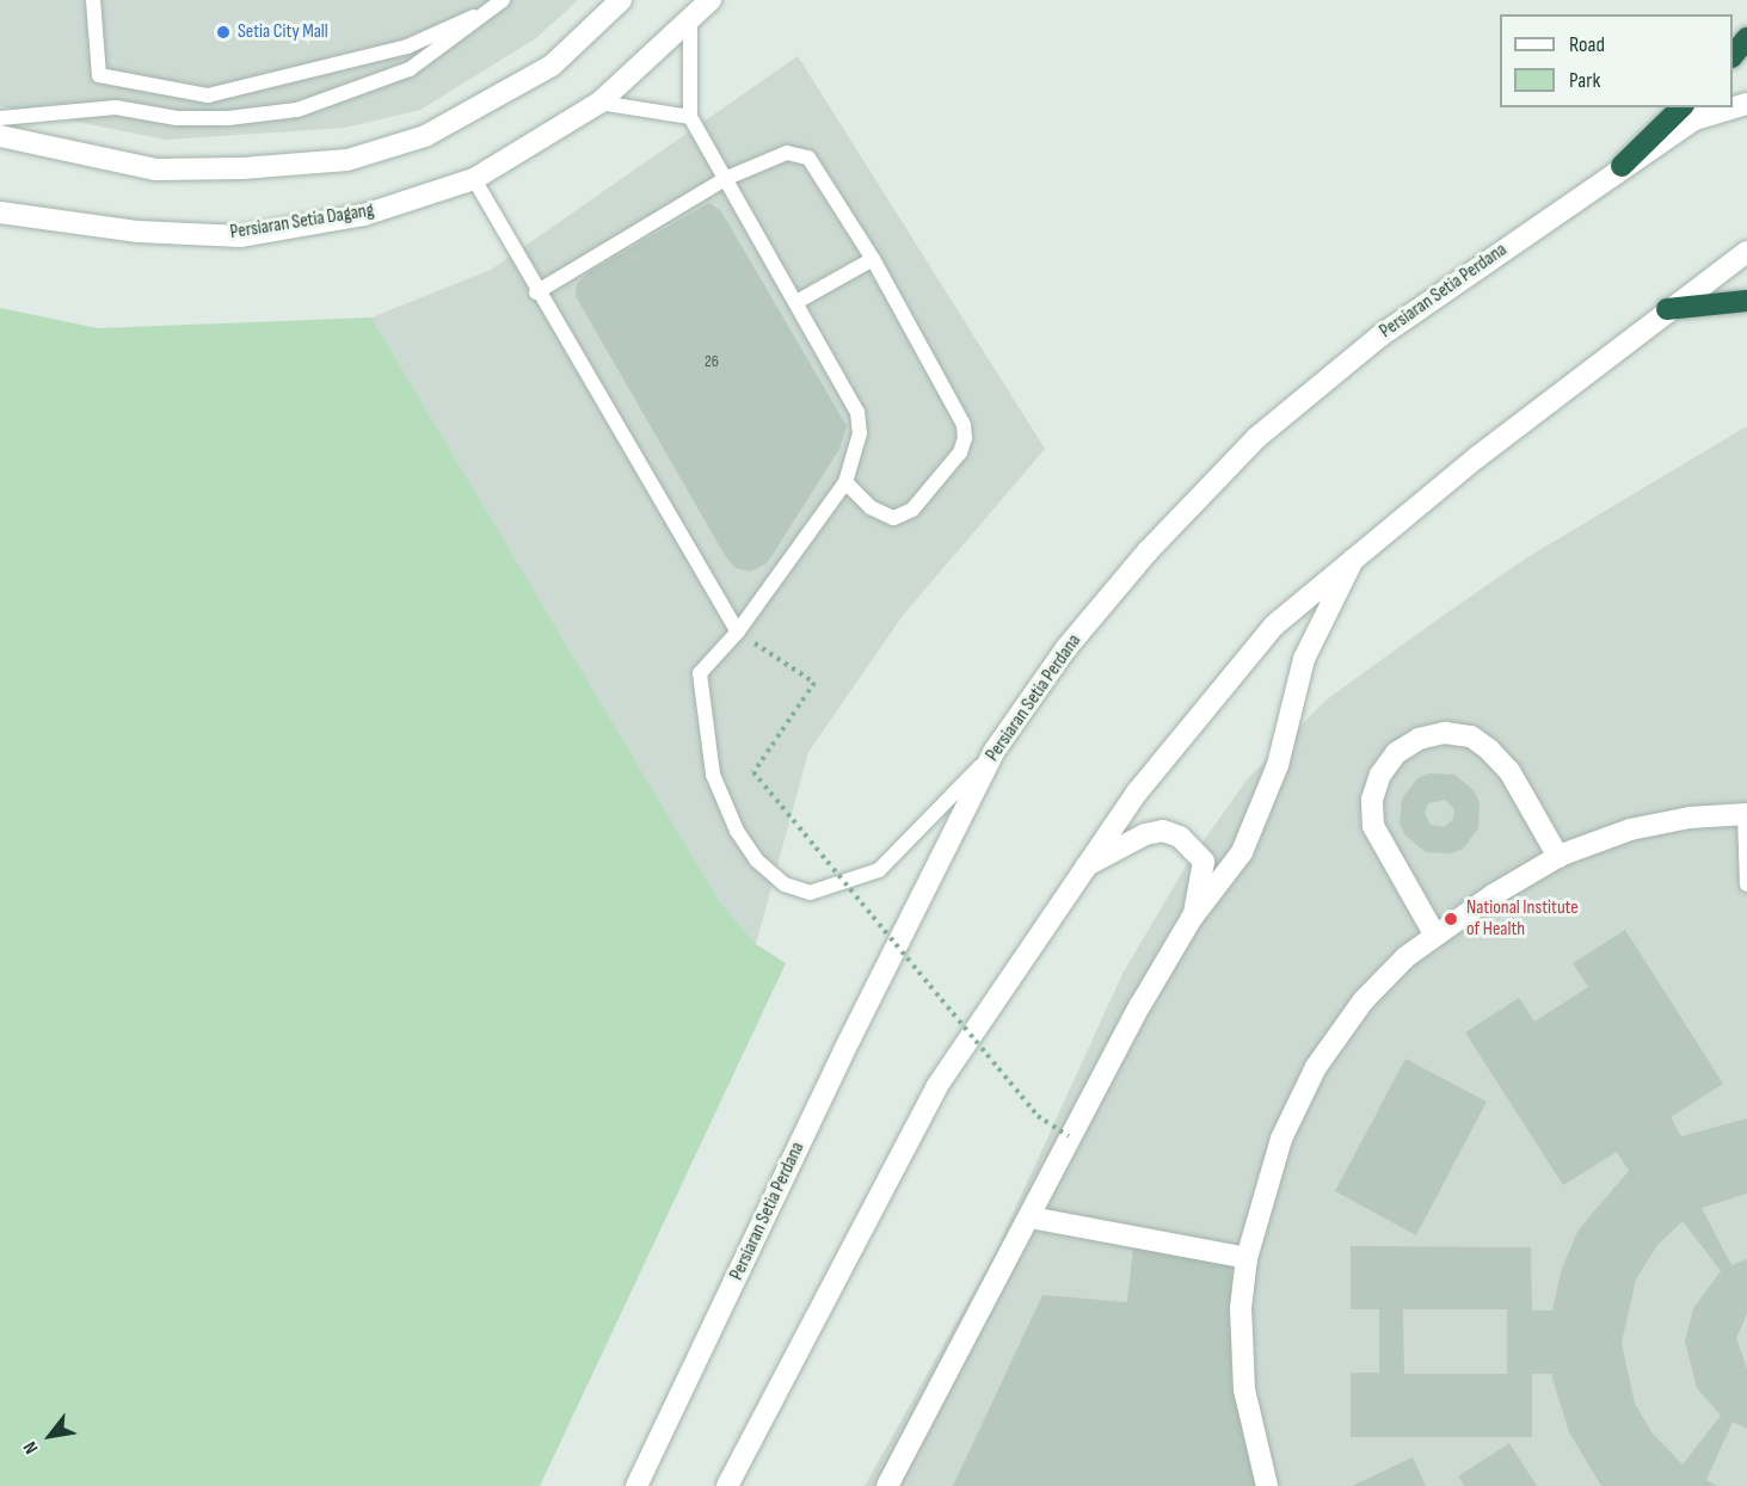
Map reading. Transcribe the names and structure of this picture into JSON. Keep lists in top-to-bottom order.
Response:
{
  "streets": {
    "street": ["Persiaran Setia Dagang", "Persiaran Setia Perdana"]
  },
  "places": ["Setia City Mall", "National Institute of Health"],
  "house_numbers": ["26"],
  "legend": ["Road", "Park"],
  "north": "bottom left"
}
